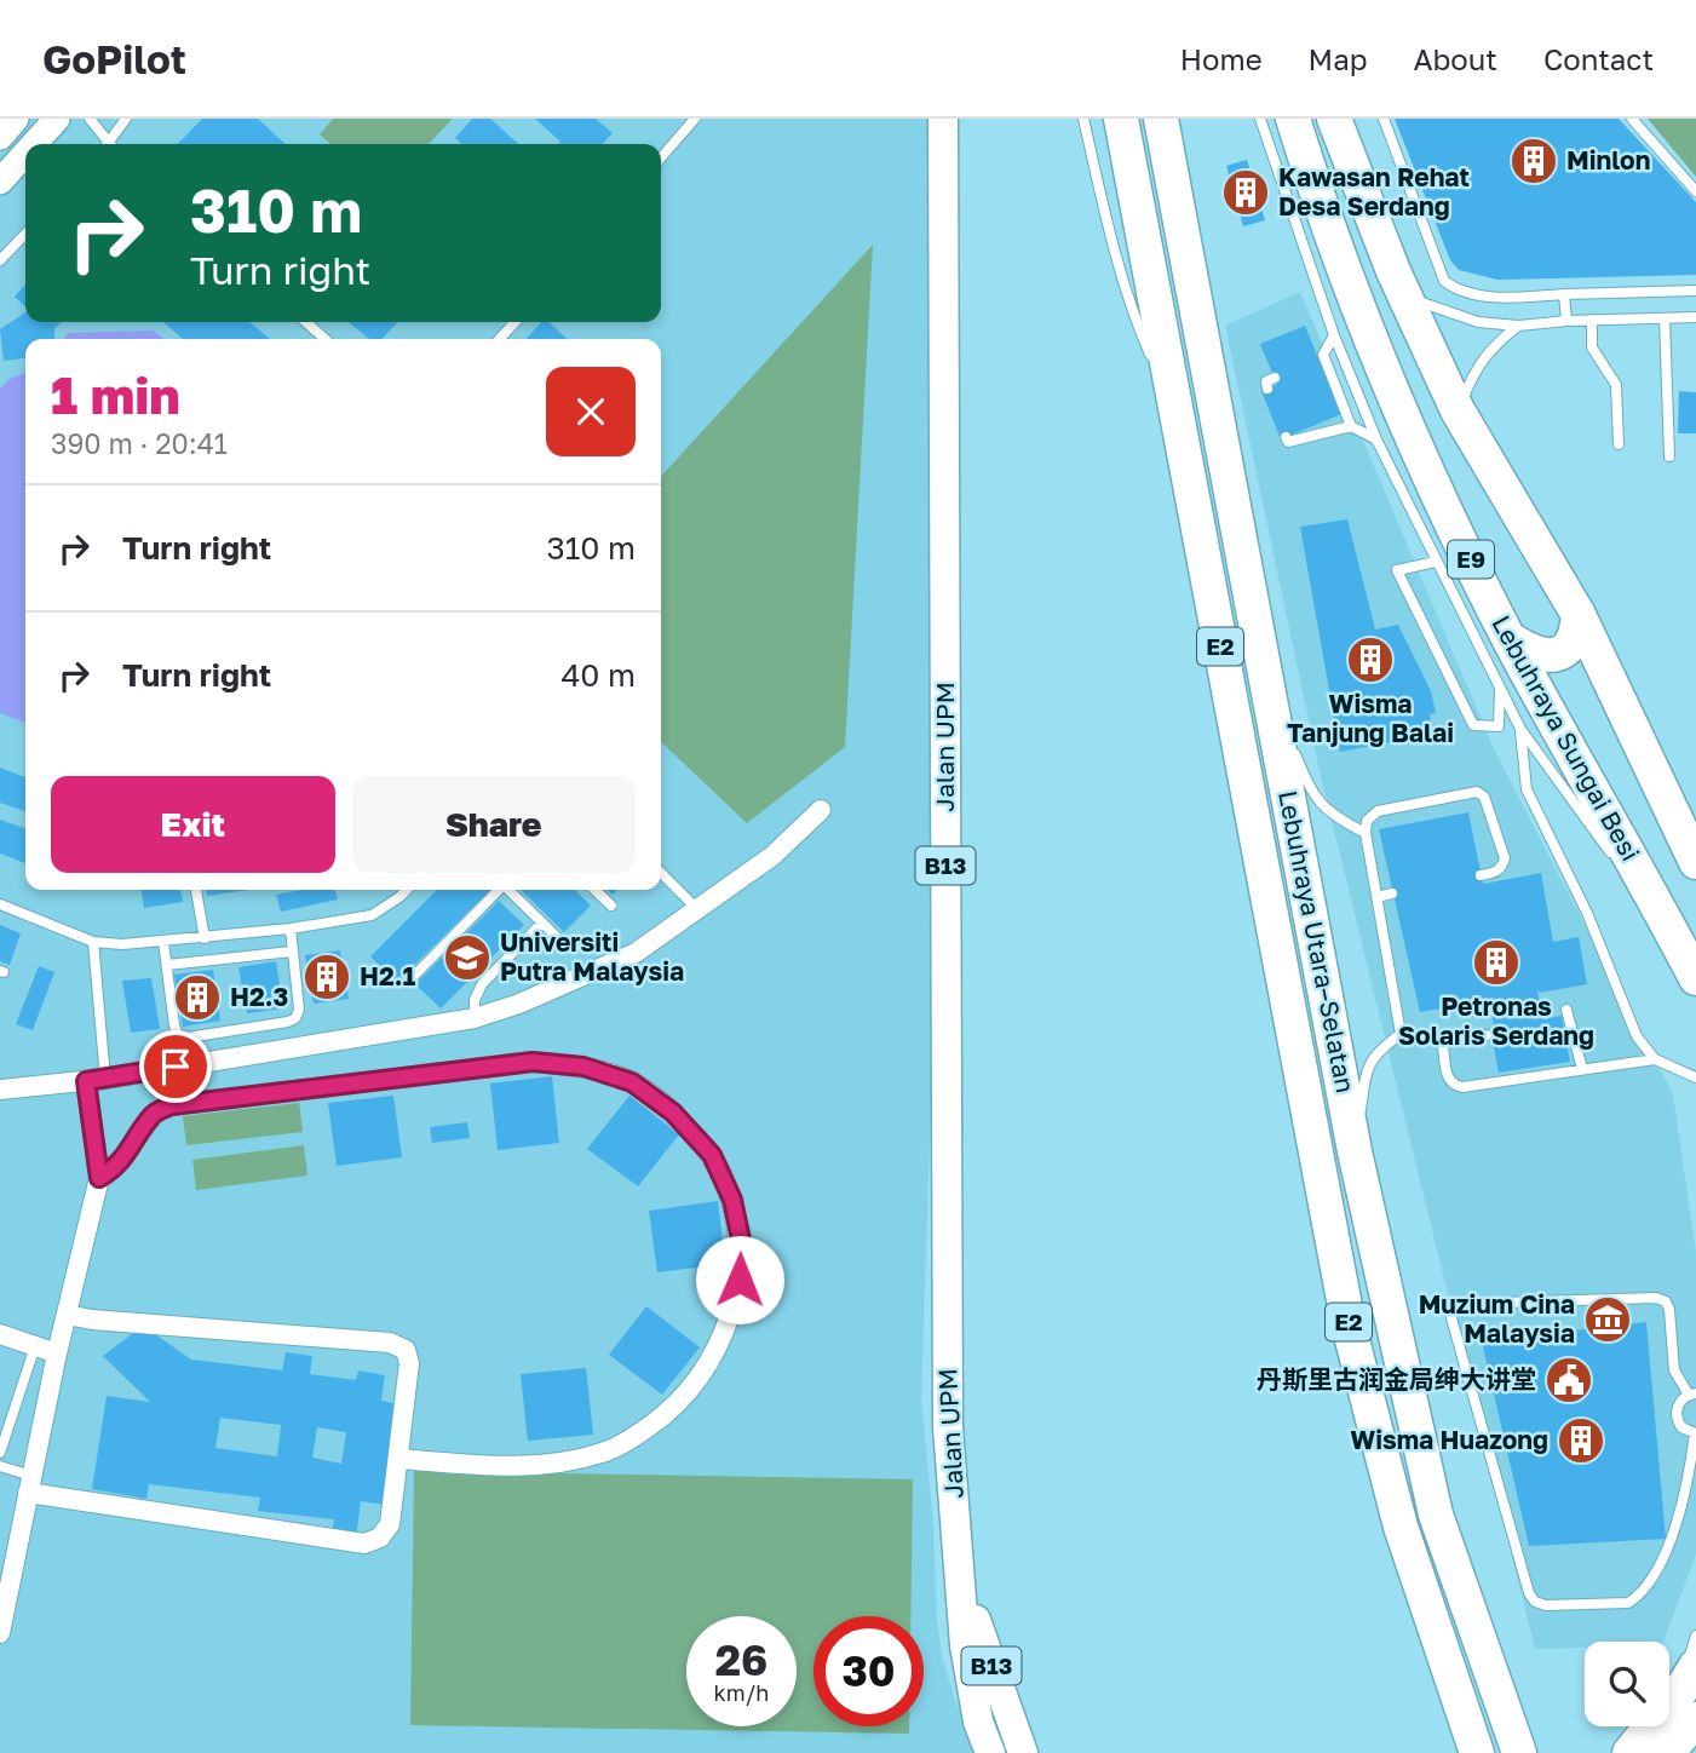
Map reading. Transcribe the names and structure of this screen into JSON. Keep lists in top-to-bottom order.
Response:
{
  "streets": {
    "highway": [
      "E9",
      "E2",
      "Lebuhraya Sungai Besi",
      "Lebuhraya Utara–Selatan"
    ],
    "main road": ["Jalan UPM", "B13"]
  },
  "places": {
    "building": [
      "Minlon",
      "Kawasan Rehat Desa Serdang",
      "Wisma Tanjung Balai",
      "Petronas Solaris Serdang",
      "H2.1",
      "H2.3",
      "Wisma Huazong"
    ],
    "school or university": ["Universiti Putra Malaysia"],
    "museum": ["Muzium Cina Malaysia"],
    "public building": ["丹斯里古润金局绅大讲堂"]
  },
  "page": {
    "header": "GoPilot",
    "nav": [
      "Home",
      "Map",
      "About",
      "Contact"
    ],
    "turn": ["310 m", "Turn right"],
    "heading": ["1 min", "390 m · 20:41"],
    "list": [
      {
        "name": "Turn right",
        "value": "310 m"
      },
      {
        "name": "Turn right",
        "value": "40 m"
      }
    ],
    "buttons": ["Exit", "Share"],
    "speed": "26 km/h",
    "limit": "30"
  }
}
